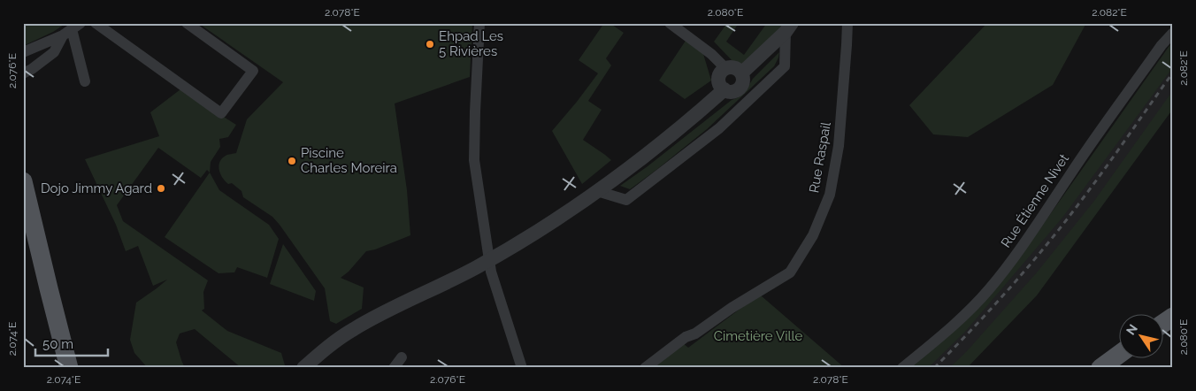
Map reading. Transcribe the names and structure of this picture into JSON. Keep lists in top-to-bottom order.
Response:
{
  "streets": {
    "street": ["Rue Raspail", "Rue Étienne Nivet"]
  },
  "parks": ["Cimetière Ville"],
  "places": ["Ehpad Les 5 Rivières", "Piscine Charles Moreira", "Dojo Jimmy Agard"],
  "scale_bar": "50 m",
  "north": "top left",
  "coordinates": [
    "2.078°E",
    "2.080°E",
    "2.082°E",
    "2.076°E",
    "2.074°E"
  ]
}
